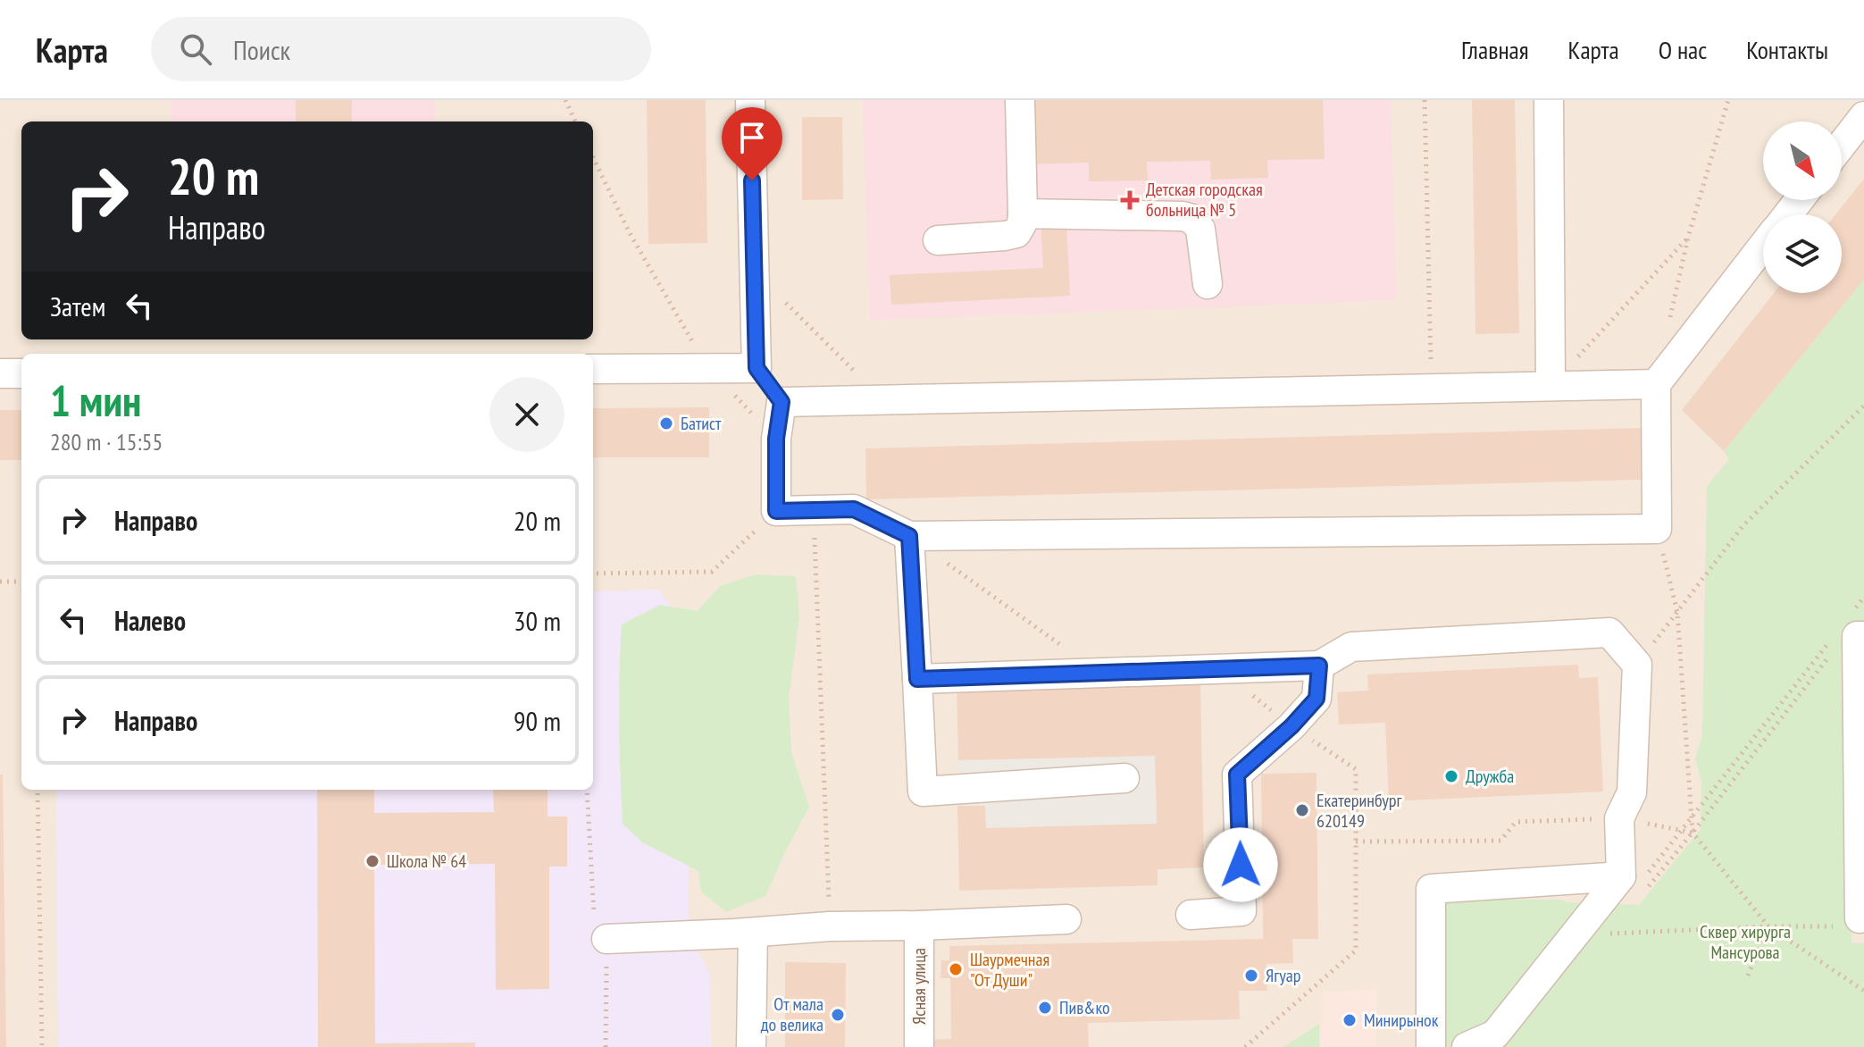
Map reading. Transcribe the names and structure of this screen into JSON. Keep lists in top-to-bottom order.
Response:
{
  "streets": {
    "street": ["Ясная улица"]
  },
  "parks": ["Сквер хирурга Мансурова"],
  "places": {
    "health": ["Детская городская больница № 5"],
    "other": [
      "Батист",
      "Дружба",
      "Екатеринбург 620149",
      "Школа № 64",
      "Шаурмечная \"От Души\"",
      "Ягуар",
      "Пив&ко",
      "От мала до велика",
      "Минирынок"
    ]
  },
  "north": "bottom right",
  "page": {
    "header": "Карта",
    "search": "Поиск",
    "nav": [
      "Главная",
      "Карта",
      "О нас",
      "Контакты"
    ],
    "turn": ["20 m", "Направо"],
    "then": "Затем",
    "heading": ["1 мин", "280 m · 15:55"],
    "list": [
      {
        "name": "Направо",
        "value": "20 m"
      },
      {
        "name": "Налево",
        "value": "30 m"
      },
      {
        "name": "Направо",
        "value": "90 m"
      }
    ]
  }
}
